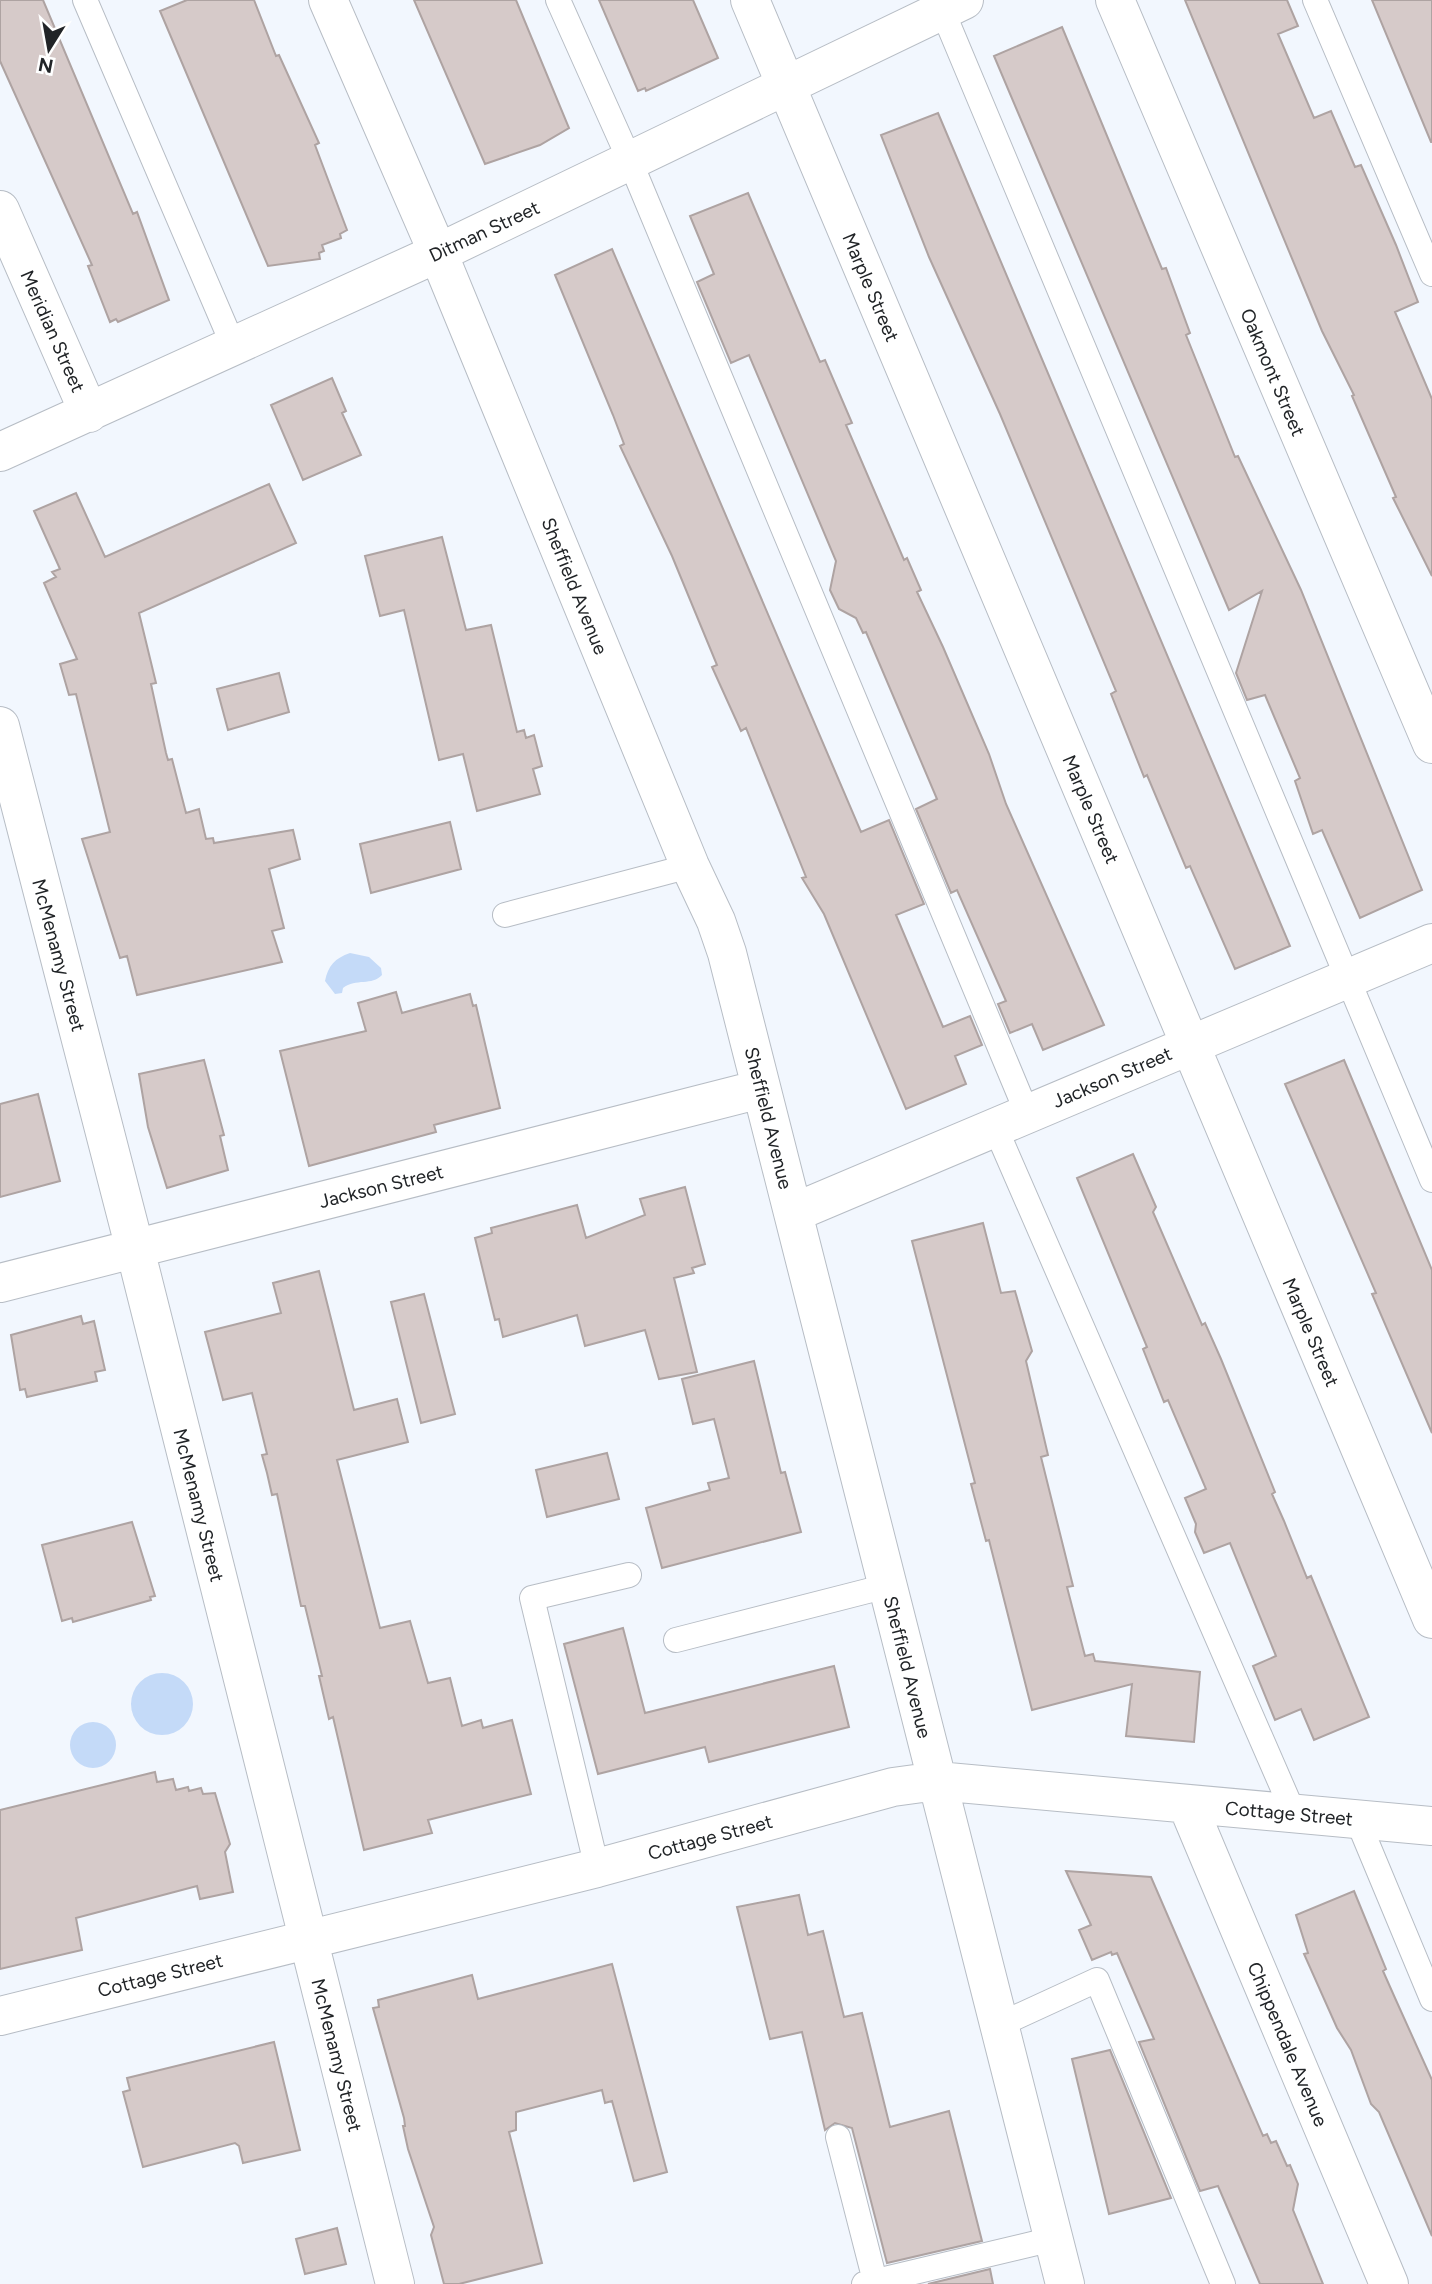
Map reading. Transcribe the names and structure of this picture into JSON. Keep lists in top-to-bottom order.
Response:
{
  "streets": {
    "street": [
      "Ditman Street",
      "Marple Street",
      "Meridian Street",
      "Oakmont Street",
      "Sheffield Avenue",
      "McMenamy Street",
      "Jackson Street",
      "Cottage Street",
      "Chippendale Avenue"
    ]
  },
  "crossings": [
    ["Ditman Street", "Marple Street"],
    ["Ditman Street", "Meridian Street"],
    ["Ditman Street", "Sheffield Avenue"],
    ["Marple Street", "Jackson Street"],
    ["Sheffield Avenue", "Jackson Street"],
    ["Sheffield Avenue", "Cottage Street"],
    ["McMenamy Street", "Jackson Street"],
    ["McMenamy Street", "Cottage Street"],
    ["Cottage Street", "Chippendale Avenue"]
  ],
  "north": "bottom"
}
